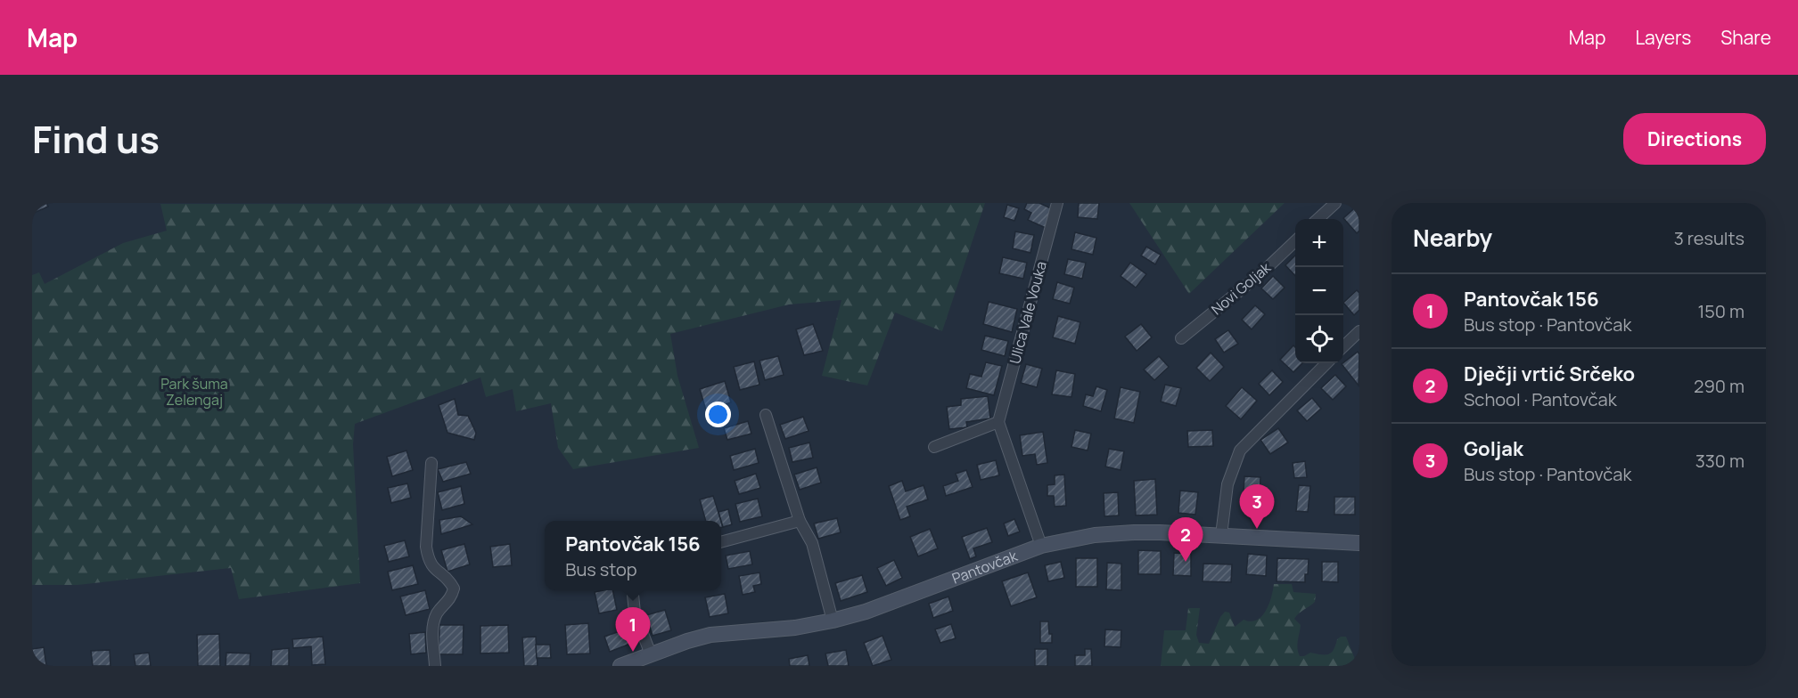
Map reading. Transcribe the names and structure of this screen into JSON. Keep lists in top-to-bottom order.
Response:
{
  "streets": {
    "main road": ["Pantovčak"],
    "street": ["Novi Goljak", "Ulica Vale Vouka"]
  },
  "parks": ["Park šuma Zelengaj"],
  "page": {
    "header": "Map",
    "nav": ["Map", "Layers", "Share"],
    "title": "Find us",
    "buttons": "Directions",
    "heading": ["Nearby", "3 results"],
    "map_buttons": ["+", "−"],
    "list": [
      {
        "mark": "1",
        "name": "Pantovčak 156",
        "note": "Bus stop · Pantovčak",
        "value": "150 m"
      },
      {
        "mark": "2",
        "name": "Dječji vrtić Srčeko",
        "note": "School · Pantovčak",
        "value": "290 m"
      },
      {
        "mark": "3",
        "name": "Goljak",
        "note": "Bus stop · Pantovčak",
        "value": "330 m"
      }
    ],
    "pins": ["3", "2", "1"],
    "popup": ["Pantovčak 156", "Bus stop"]
  }
}
